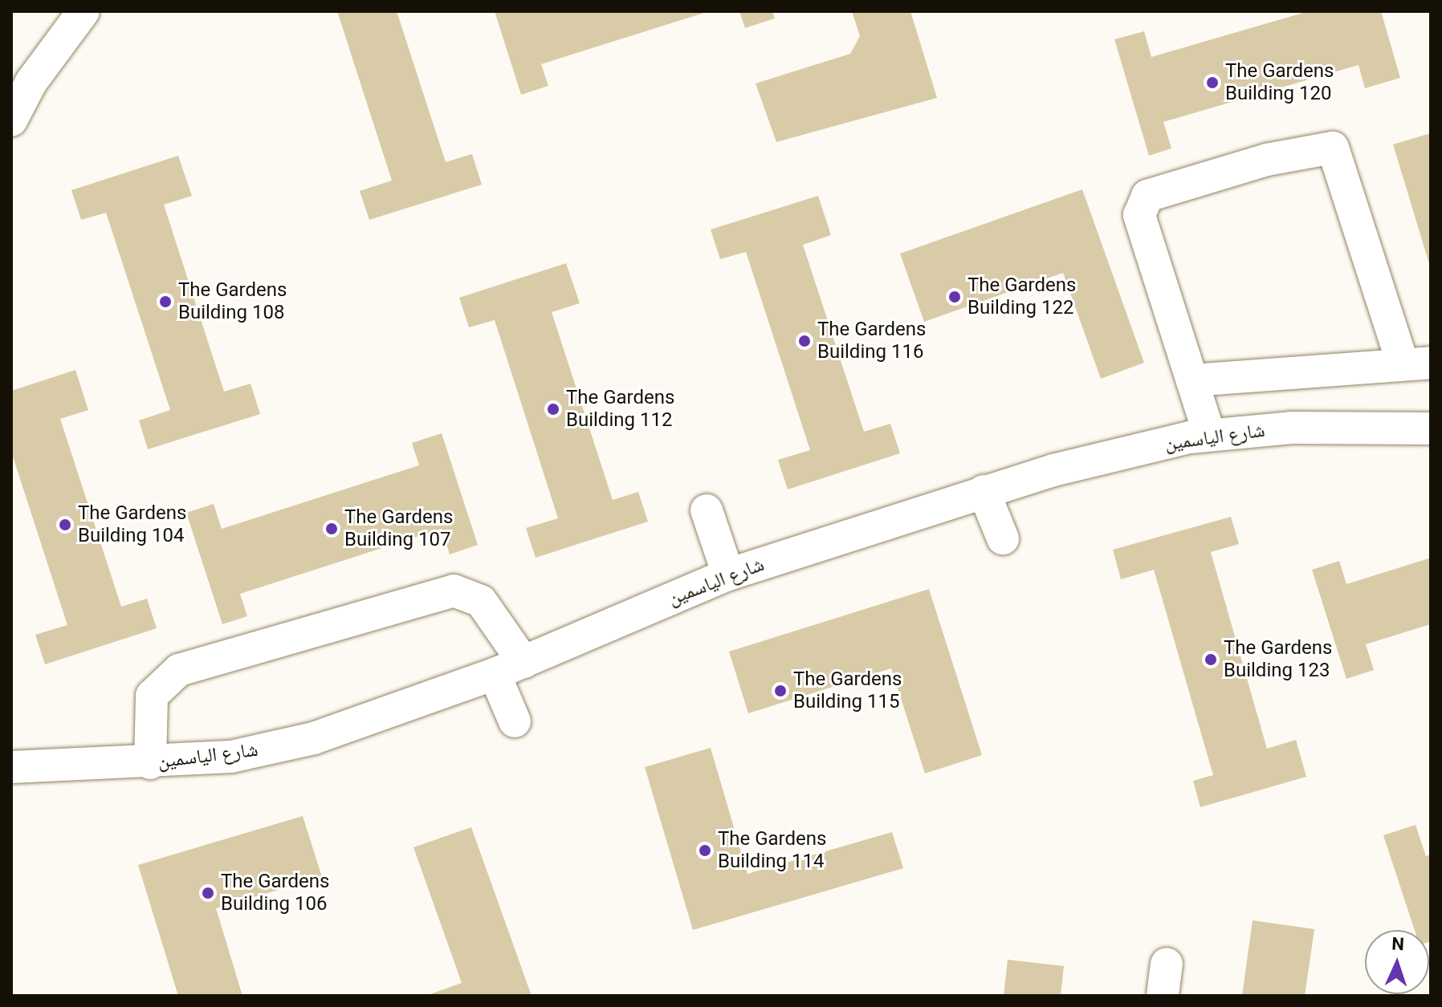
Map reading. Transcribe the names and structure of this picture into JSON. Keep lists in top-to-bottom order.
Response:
{
  "streets": {
    "street": ["شارع الياسمين"]
  },
  "places": [
    "The Gardens Building 120",
    "The Gardens Building 122",
    "The Gardens Building 108",
    "The Gardens Building 116",
    "The Gardens Building 112",
    "The Gardens Building 104",
    "The Gardens Building 107",
    "The Gardens Building 123",
    "The Gardens Building 115",
    "The Gardens Building 114",
    "The Gardens Building 106"
  ],
  "north": "top"
}
